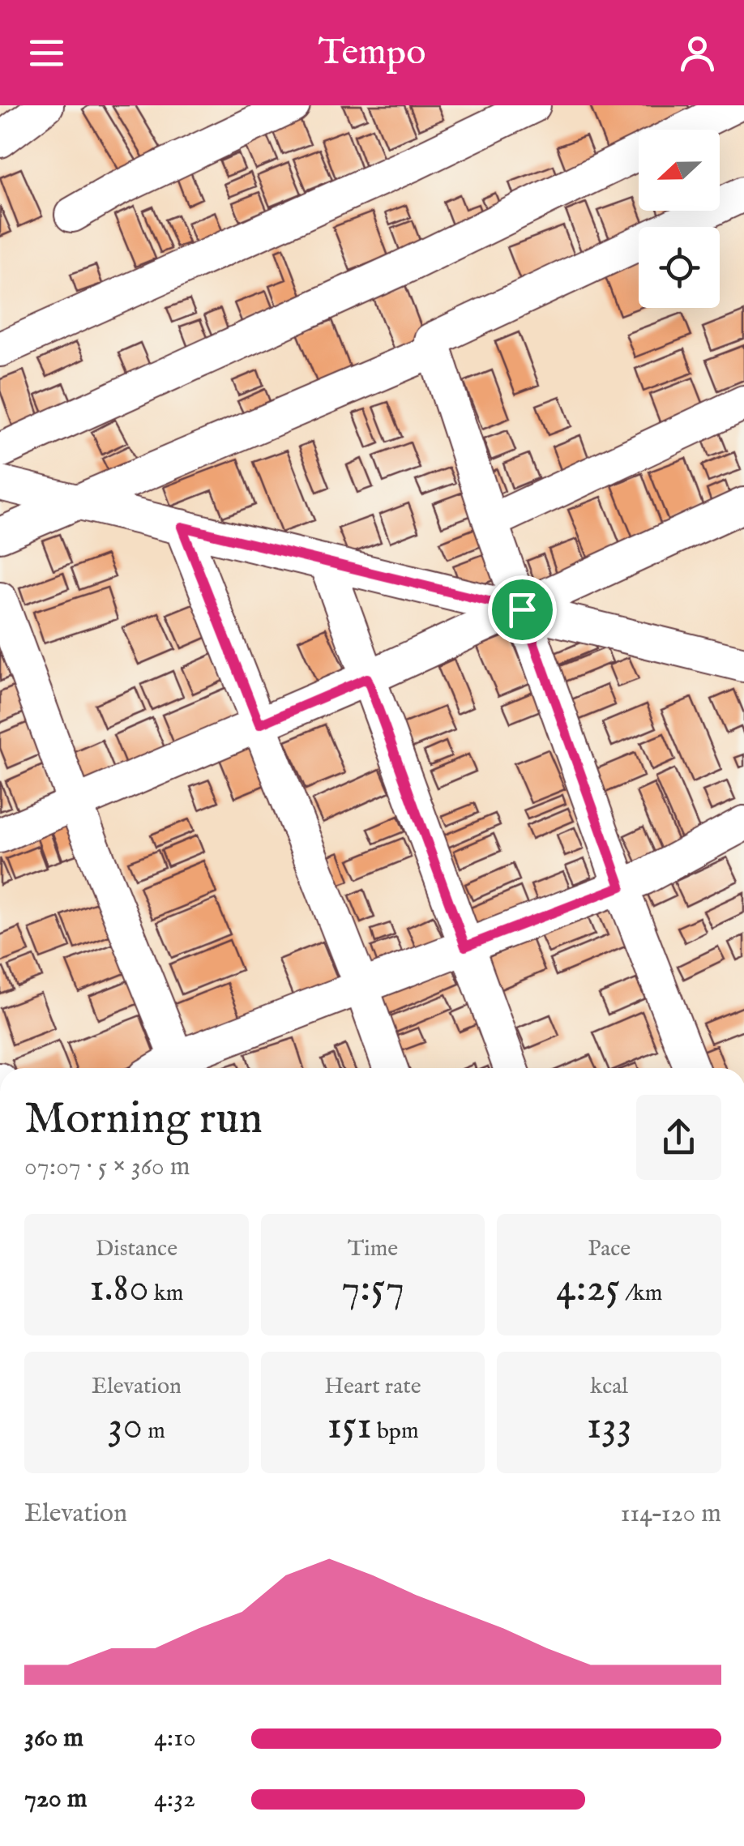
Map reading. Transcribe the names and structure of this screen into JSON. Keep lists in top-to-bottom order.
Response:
{
  "north": "left",
  "page": {
    "header": "Tempo",
    "heading": ["Morning run", "07:07 · 5 × 360 m"],
    "stats": [
      ["Distance", "1.80 km"],
      ["Time", "7:57"],
      ["Pace", "4:25 /km"],
      ["Elevation", "30 m"],
      ["Heart rate", "151 bpm"],
      ["kcal", "133"]
    ],
    "chart": ["Elevation", "114–120 m"],
    "list": [
      {
        "name": "360 m",
        "note": "4:10"
      },
      {
        "name": "720 m",
        "note": "4:32"
      }
    ]
  }
}
